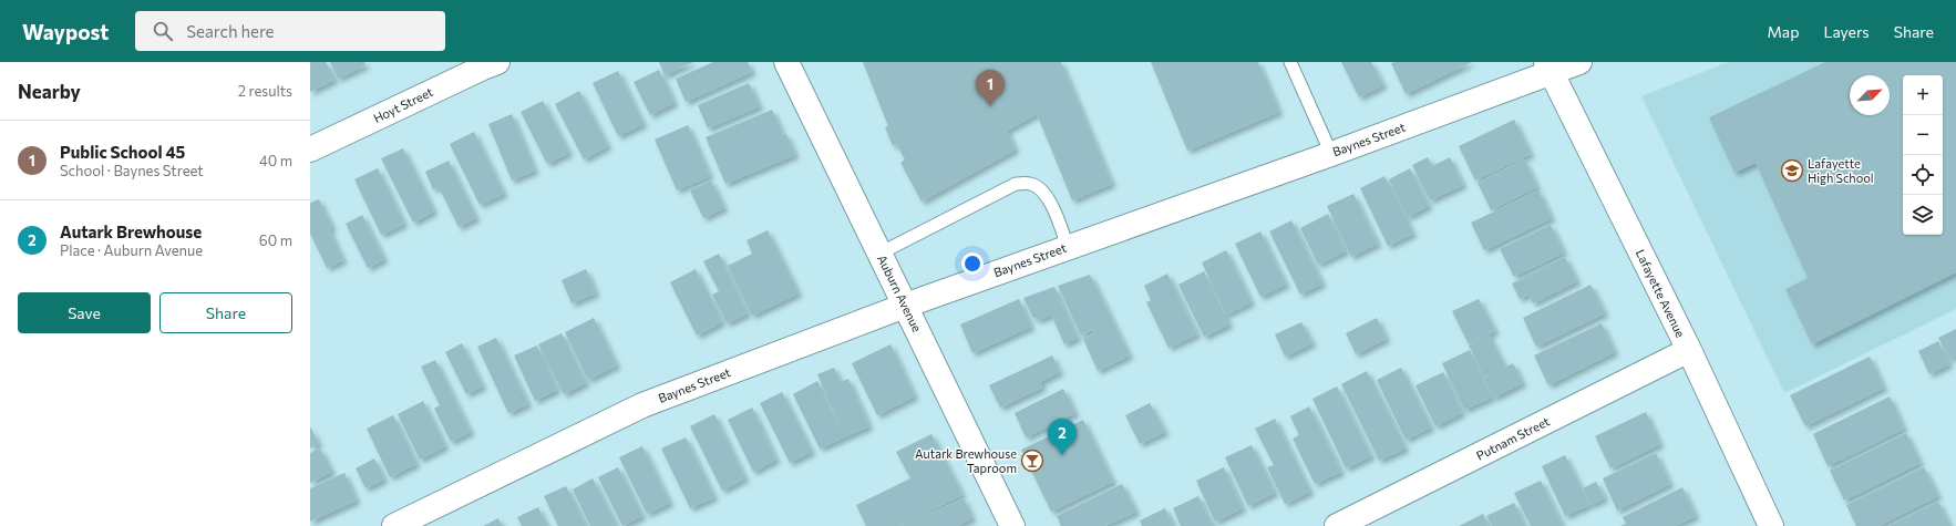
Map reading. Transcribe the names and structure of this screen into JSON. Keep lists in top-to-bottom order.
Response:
{
  "streets": {
    "street": [
      "Hoyt Street",
      "Baynes Street",
      "Auburn Avenue",
      "Lafayette Avenue",
      "Putnam Street"
    ]
  },
  "crossings": [
    ["Baynes Street", "Auburn Avenue"],
    ["Baynes Street", "Lafayette Avenue"],
    ["Lafayette Avenue", "Putnam Street"]
  ],
  "places": {
    "school or university": ["Lafayette High School"],
    "bar": ["Autark Brewhouse Taproom"]
  },
  "north": "top right",
  "page": {
    "header": "Waypost",
    "search": "Search here",
    "nav": ["Map", "Layers", "Share"],
    "heading": ["Nearby", "2 results"],
    "pins": ["1", "2"],
    "map_buttons": ["+", "−"],
    "list": [
      {
        "mark": "1",
        "name": "Public School 45",
        "note": "School · Baynes Street",
        "value": "40 m"
      },
      {
        "mark": "2",
        "name": "Autark Brewhouse",
        "note": "Place · Auburn Avenue",
        "value": "60 m"
      }
    ],
    "buttons": ["Save", "Share"]
  }
}
